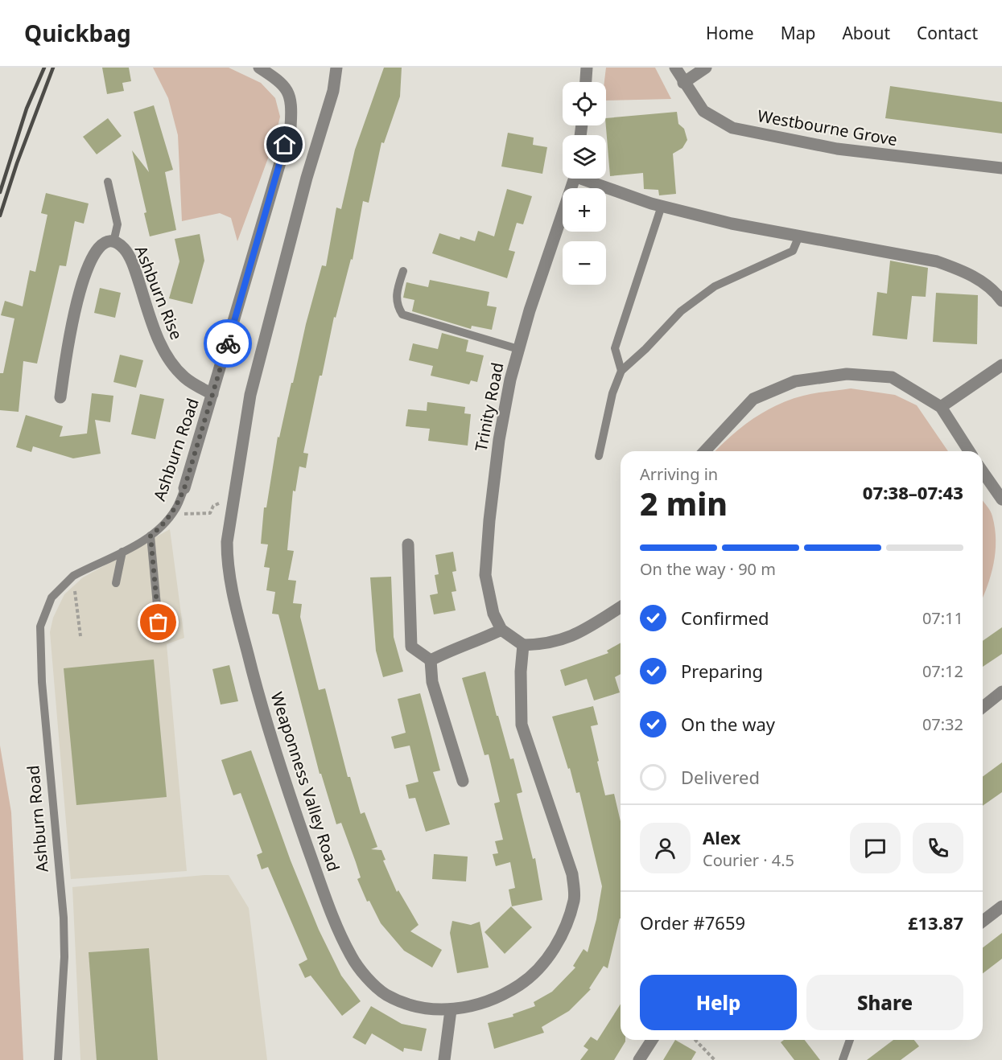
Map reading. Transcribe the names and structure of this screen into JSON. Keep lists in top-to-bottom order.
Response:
{
  "streets": {
    "street": [
      "Westbourne Grove",
      "Ashburn Rise",
      "Trinity Road",
      "Ashburn Road",
      "Weaponness Valley Road"
    ]
  },
  "crossings": [
    ["Ashburn Rise", "Ashburn Road"]
  ],
  "page": {
    "header": "Quickbag",
    "nav": [
      "Home",
      "Map",
      "About",
      "Contact"
    ],
    "map_buttons": ["+", "−"],
    "heading": ["2 min", "Arriving in", "07:38–07:43"],
    "panel": [
      "Alex",
      "Courier · 4.5",
      "Order #7659",
      "£13.87"
    ],
    "bar": "On the way · 90 m",
    "list": [
      ["Confirmed", "07:11"],
      ["Preparing", "07:12"],
      ["On the way", "07:32"],
      "Delivered"
    ],
    "buttons": ["Help", "Share"]
  }
}
